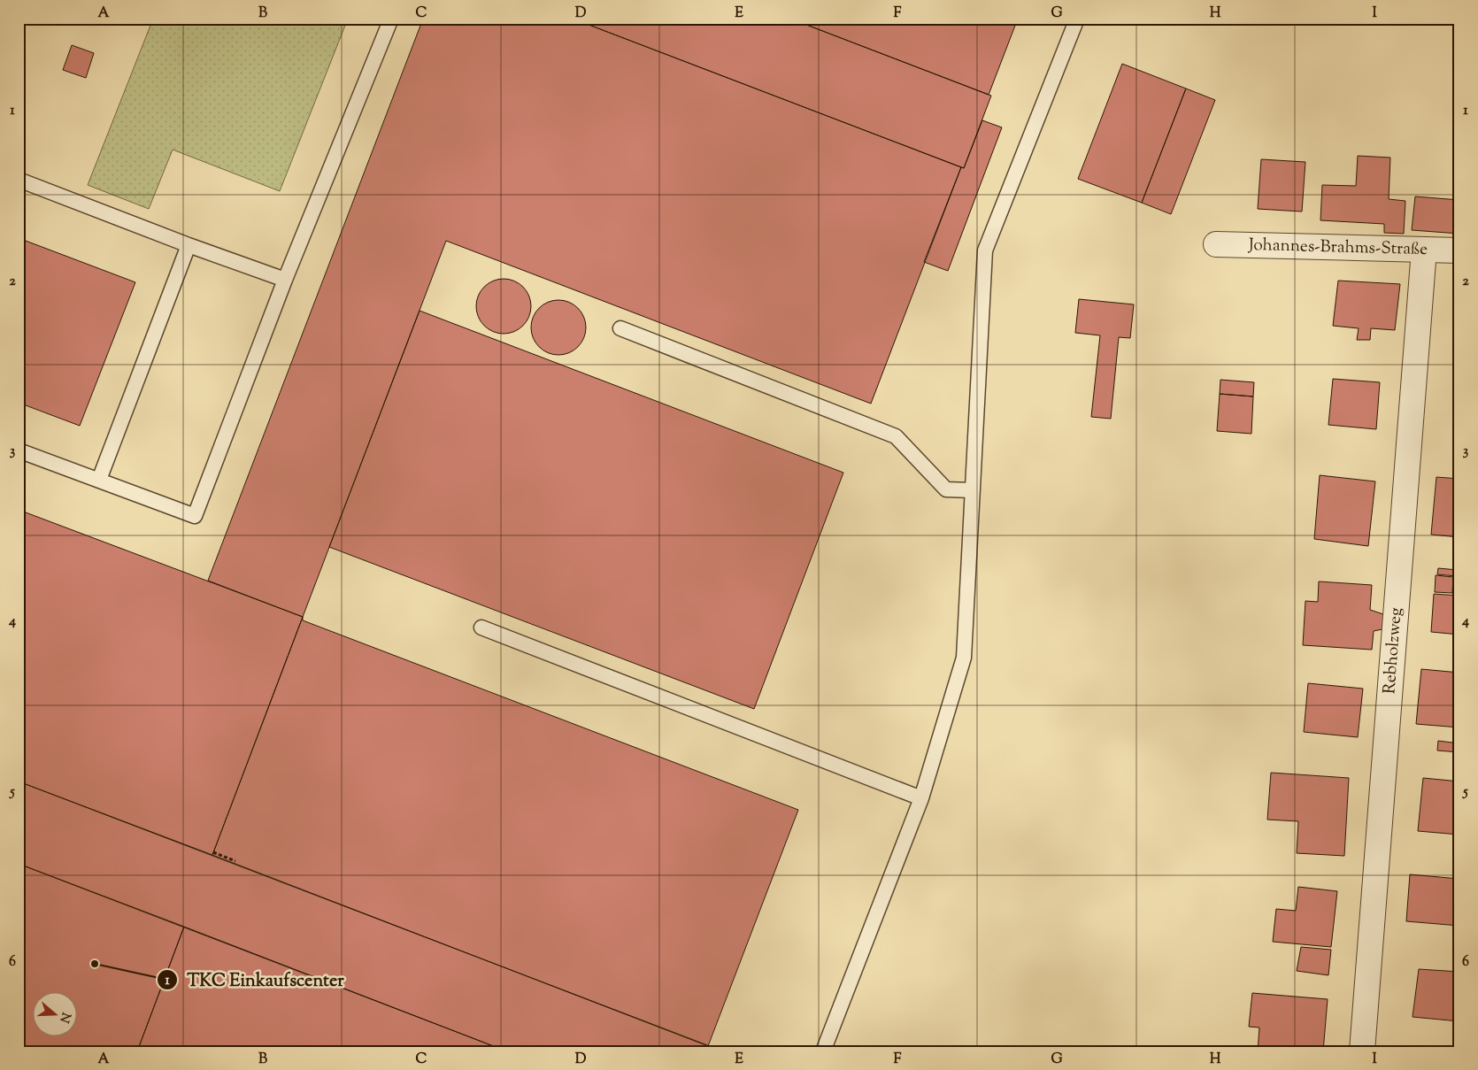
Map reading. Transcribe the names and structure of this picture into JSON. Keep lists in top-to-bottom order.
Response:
{
  "streets": {
    "street": ["Johannes-Brahms-Straße", "Rebholzweg"]
  },
  "crossings": [
    ["Johannes-Brahms-Straße", "Rebholzweg"]
  ],
  "places": ["TKC Einkaufscenter"],
  "north": "right",
  "grid": {
    "columns": [
      "A",
      "B",
      "C",
      "D",
      "E",
      "F",
      "G",
      "H",
      "I"
    ],
    "rows": [
      "1",
      "2",
      "3",
      "4",
      "5",
      "6"
    ]
  }
}
